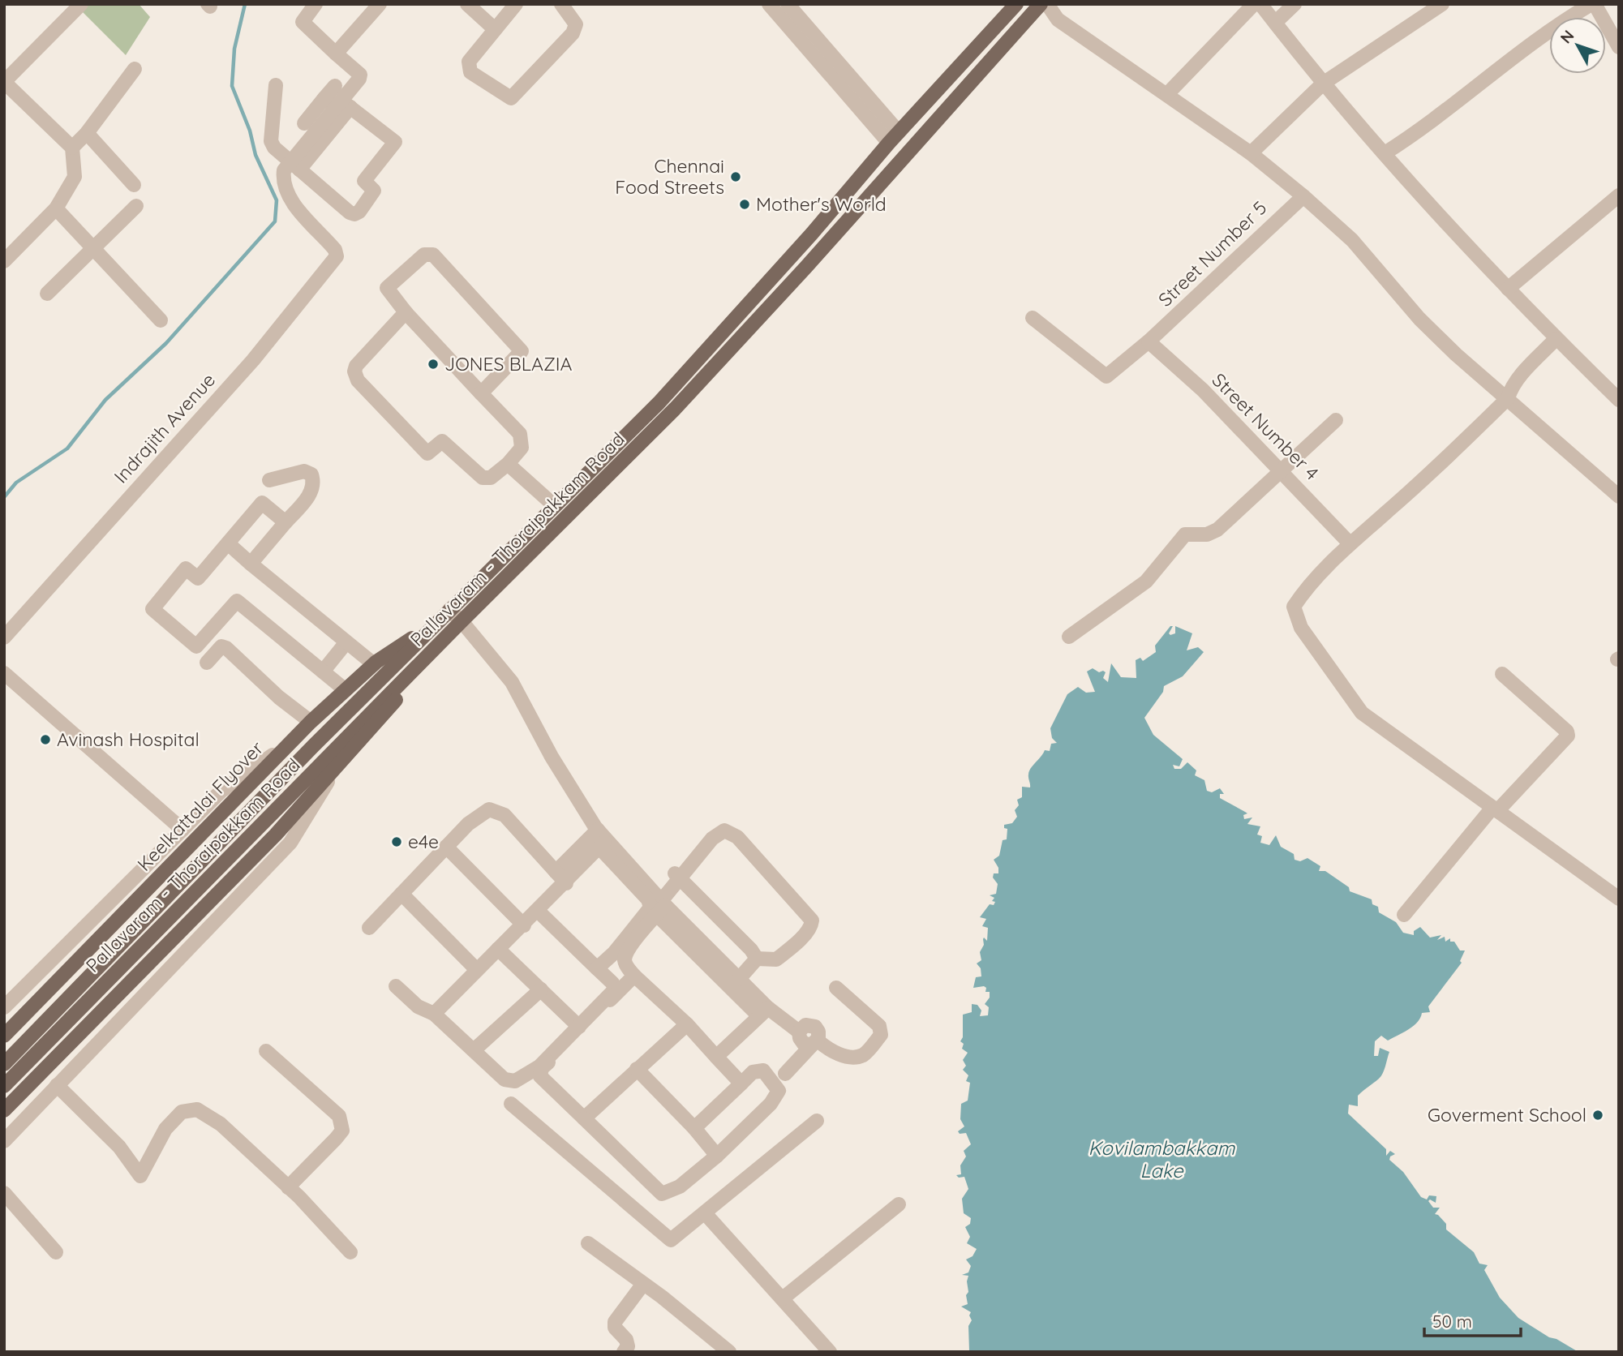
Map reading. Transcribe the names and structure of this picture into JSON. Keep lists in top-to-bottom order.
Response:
{
  "streets": {
    "main road": ["Pallavaram - Thoraipakkam Road", "Keelkattalai Flyover"],
    "street": ["Street Number 5", "Street Number 4", "Indrajith Avenue"]
  },
  "crossings": [
    ["Street Number 5", "Street Number 4"],
    ["Pallavaram - Thoraipakkam Road", "Keelkattalai Flyover"]
  ],
  "water": ["Kovilambakkam Lake"],
  "places": [
    "Chennai Food Streets",
    "Mother's World",
    "JONES BLAZIA",
    "Avinash Hospital",
    "e4e",
    "Goverment School"
  ],
  "scale_bar": "50 m",
  "north": "top left"
}
